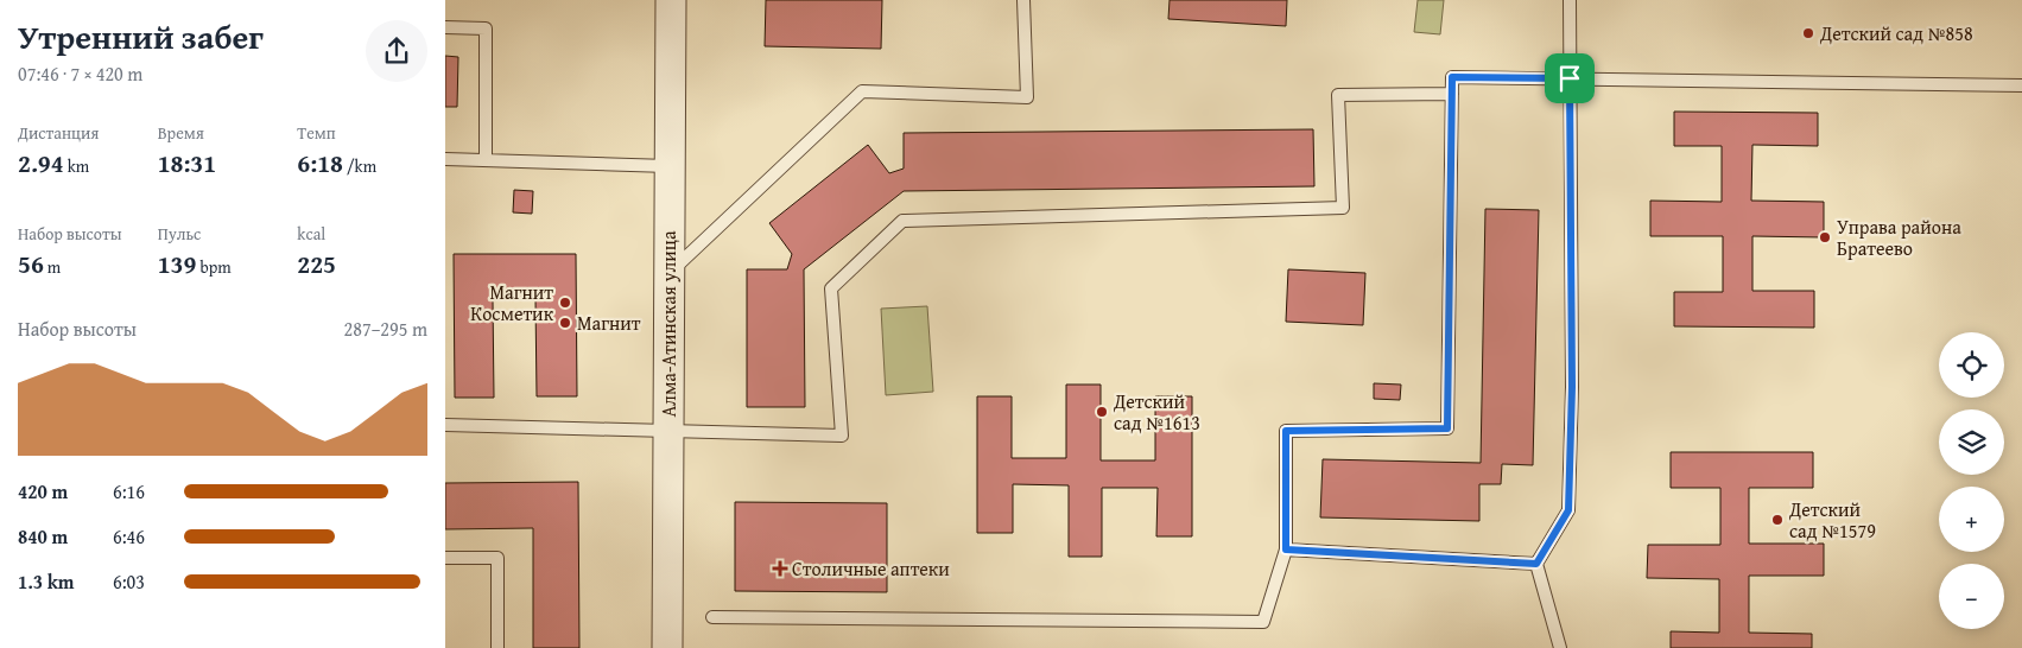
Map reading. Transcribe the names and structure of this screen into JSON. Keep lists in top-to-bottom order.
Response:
{
  "streets": {
    "street": ["Алма-Атинская улица"]
  },
  "places": {
    "other": [
      "Детский сад №858",
      "Управа района Братеево",
      "Магнит Косметик",
      "Магнит",
      "Детский сад №1613",
      "Детский сад №1579"
    ],
    "health": ["Столичные аптеки"]
  },
  "page": {
    "heading": ["Утренний забег", "07:46 · 7 × 420 m"],
    "stats": [
      ["Дистанция", "2.94 km"],
      ["Время", "18:31"],
      ["Темп", "6:18 /km"],
      ["Набор высоты", "56 m"],
      ["Пульс", "139 bpm"],
      ["kcal", "225"]
    ],
    "chart": ["Набор высоты", "287–295 m"],
    "map_buttons": ["+", "−"],
    "list": [
      {
        "name": "420 m",
        "note": "6:16"
      },
      {
        "name": "840 m",
        "note": "6:46"
      },
      {
        "name": "1.3 km",
        "note": "6:03"
      }
    ]
  }
}
